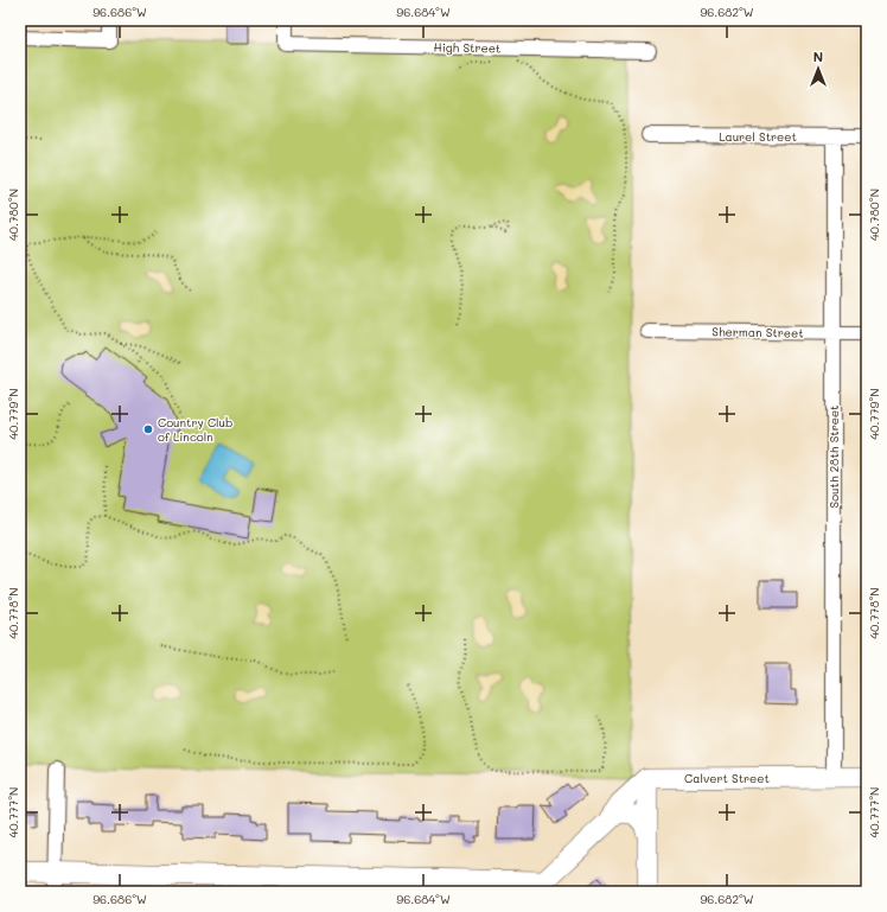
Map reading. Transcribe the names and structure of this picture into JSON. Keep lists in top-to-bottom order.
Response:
{
  "streets": {
    "street": [
      "High Street",
      "Laurel Street",
      "Sherman Street",
      "South 28th Street",
      "Calvert Street"
    ]
  },
  "crossings": [
    ["Laurel Street", "South 28th Street"],
    ["Sherman Street", "South 28th Street"],
    ["South 28th Street", "Calvert Street"]
  ],
  "places": ["Country Club of Lincoln"],
  "north": "top",
  "coordinates": [
    "96.686°W",
    "96.684°W",
    "96.682°W",
    "40.780°N",
    "40.779°N",
    "40.778°N",
    "40.777°N"
  ]
}
